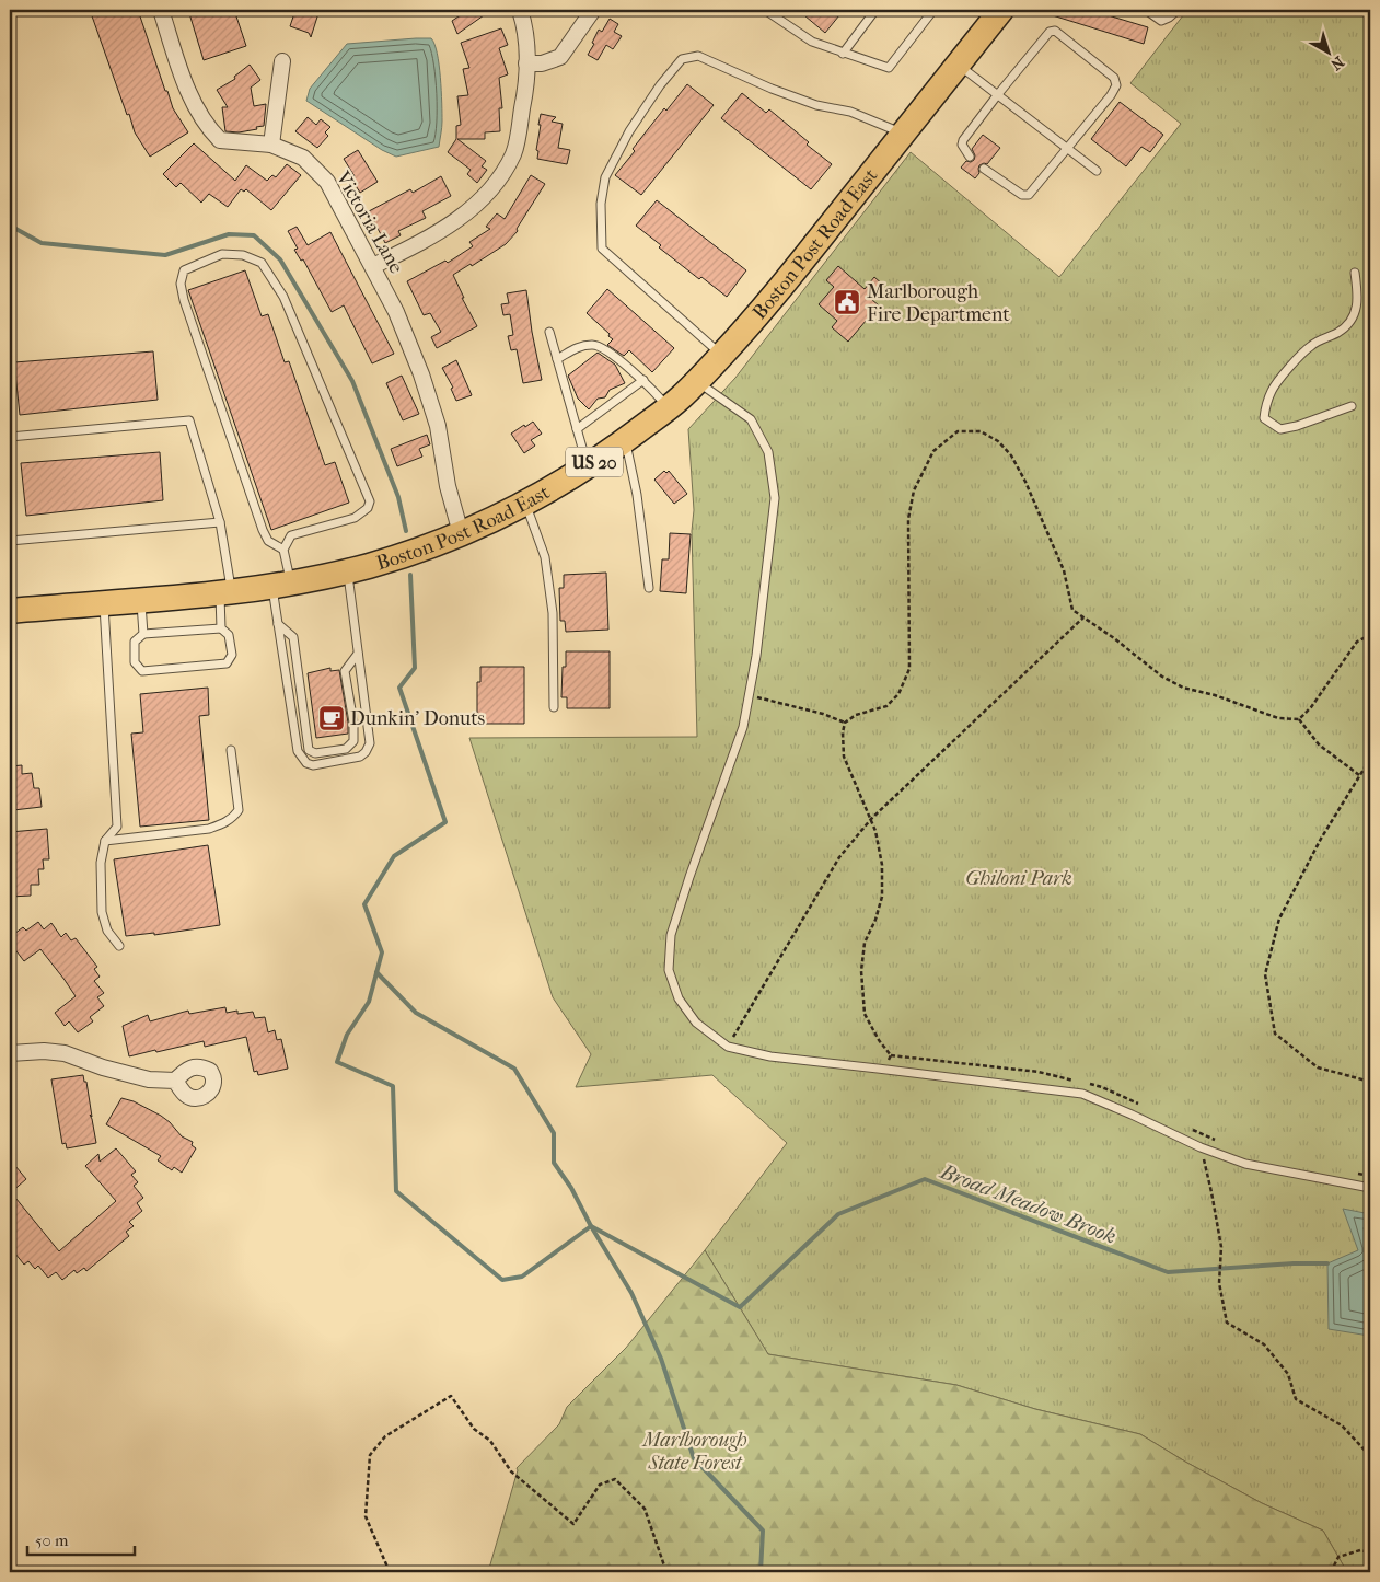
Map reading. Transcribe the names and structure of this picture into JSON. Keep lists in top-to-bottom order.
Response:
{
  "streets": {
    "main road": ["Boston Post Road East", "US 20"],
    "street": ["Victoria Lane"]
  },
  "crossings": [
    ["Victoria Lane", "Boston Post Road East"]
  ],
  "water": ["Broad Meadow Brook"],
  "parks": ["Ghiloni Park", "Marlborough State Forest"],
  "places": {
    "public building": ["Marlborough Fire Department"],
    "cafe": ["Dunkin' Donuts"]
  },
  "scale_bar": "50 m",
  "north": "bottom right"
}
